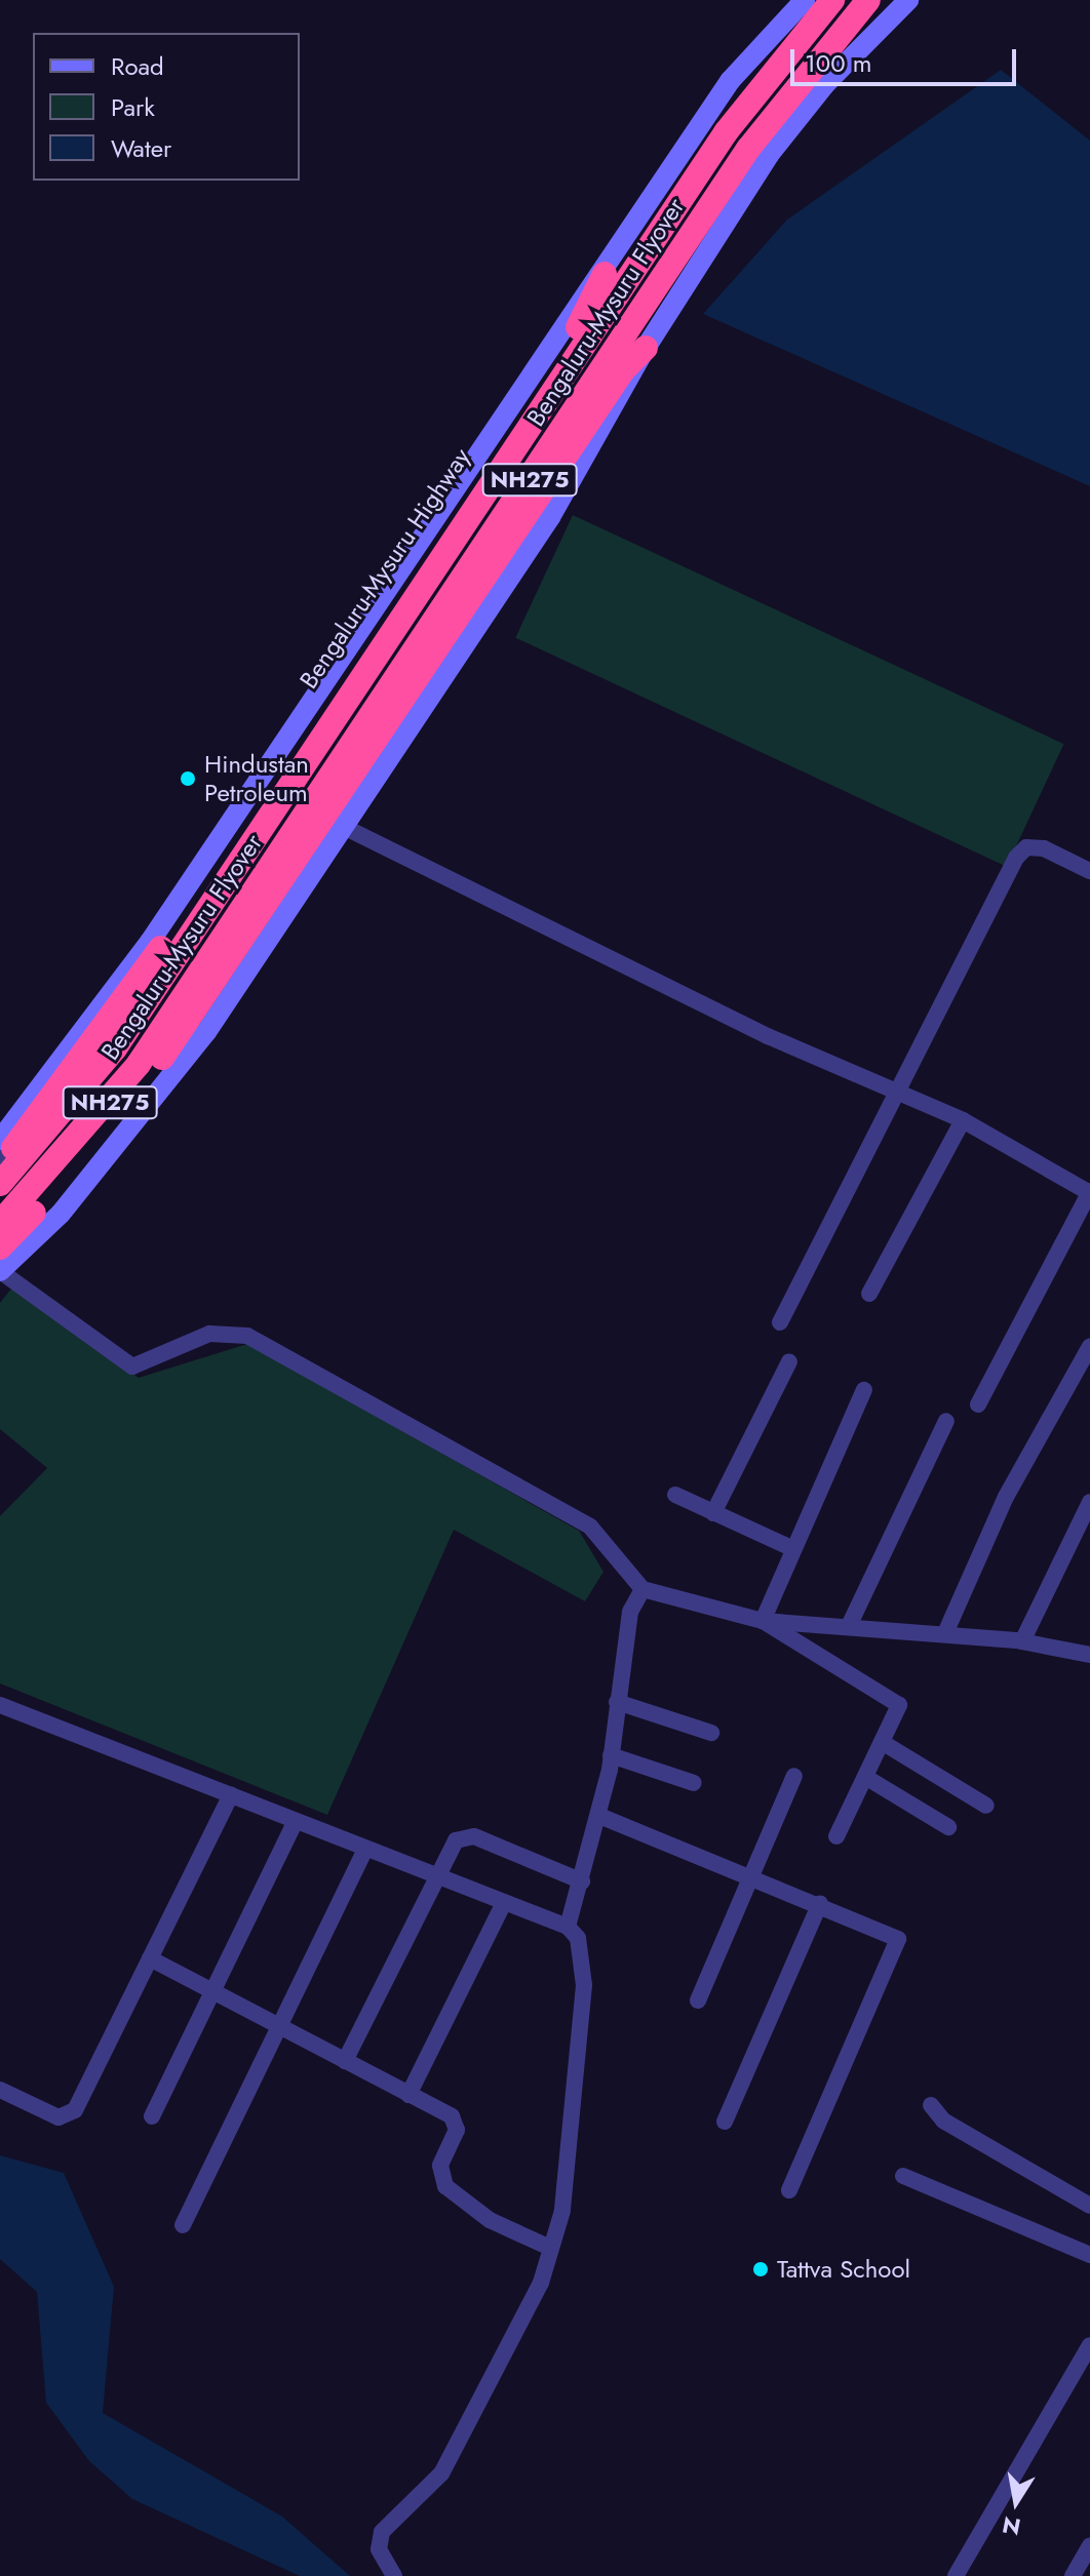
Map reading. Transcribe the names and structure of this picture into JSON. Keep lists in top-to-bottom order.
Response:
{
  "streets": {
    "highway": ["Bengaluru-Mysuru Flyover", "NH275", "Bengaluru-Mysuru Highway"]
  },
  "crossings": [
    ["Bengaluru-Mysuru Flyover", "Bengaluru-Mysuru Highway"]
  ],
  "places": ["Hindustan Petroleum", "Tattva School"],
  "legend": ["Road", "Park", "Water"],
  "scale_bar": "100 m",
  "north": "bottom"
}
